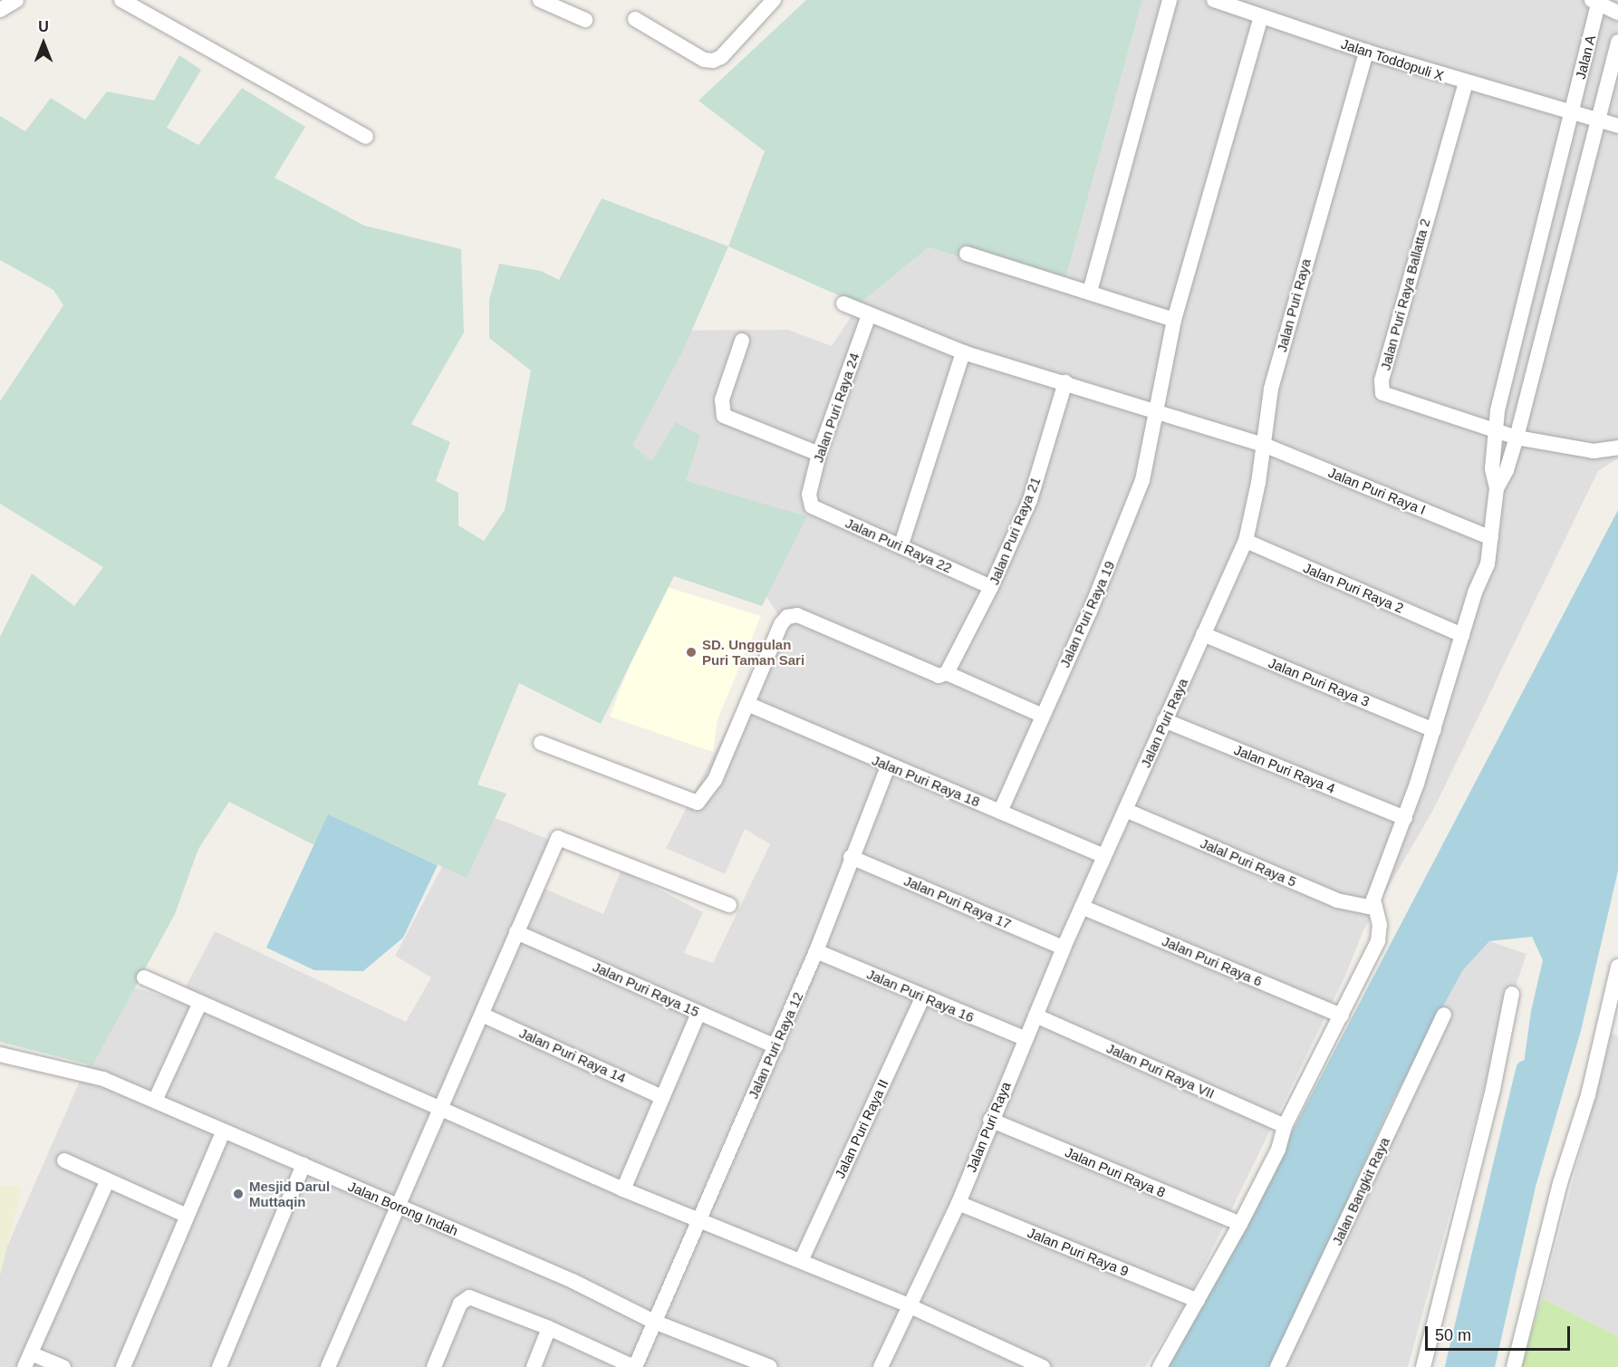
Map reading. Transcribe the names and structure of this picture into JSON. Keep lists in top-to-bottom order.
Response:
{
  "streets": {
    "street": [
      "Jalan A",
      "Jalan Toddopuli X",
      "Jalan Puri Raya Ballatta 2",
      "Jalan Puri Raya",
      "Jalan Puri Raya 24",
      "Jalan Puri Raya I",
      "Jalan Puri Raya 21",
      "Jalan Puri Raya 22",
      "Jalan Puri Raya 2",
      "Jalan Puri Raya 19",
      "Jalan Puri Raya 3",
      "Jalan Puri Raya 4",
      "Jalan Puri Raya 18",
      "Jalal Puri Raya 5",
      "Jalan Puri Raya 17",
      "Jalan Puri Raya 6",
      "Jalan Puri Raya 15",
      "Jalan Puri Raya 16",
      "Jalan Puri Raya 12",
      "Jalan Puri Raya 14",
      "Jalan Puri Raya VII",
      "Jalan Puri Raya II",
      "Jalan Puri Raya 8",
      "Jalan Bangkit Raya",
      "Jalan Borong Indah",
      "Jalan Puri Raya 9"
    ]
  },
  "crossings": [
    ["Jalan A", "Jalan Toddopuli X"],
    ["Jalan A", "Jalan Puri Raya Ballatta 2"],
    ["Jalan Toddopuli X", "Jalan Puri Raya Ballatta 2"],
    ["Jalan Toddopuli X", "Jalan Puri Raya"],
    ["Jalan Toddopuli X", "Jalan Puri Raya 19"],
    ["Jalan Puri Raya", "Jalan Puri Raya I"],
    ["Jalan Puri Raya", "Jalan Puri Raya 2"],
    ["Jalan Puri Raya", "Jalan Puri Raya 3"],
    ["Jalan Puri Raya", "Jalan Puri Raya 4"],
    ["Jalan Puri Raya", "Jalan Puri Raya 18"],
    ["Jalan Puri Raya", "Jalal Puri Raya 5"],
    ["Jalan Puri Raya", "Jalan Puri Raya 17"],
    ["Jalan Puri Raya", "Jalan Puri Raya 6"],
    ["Jalan Puri Raya", "Jalan Puri Raya 16"],
    ["Jalan Puri Raya", "Jalan Puri Raya VII"],
    ["Jalan Puri Raya", "Jalan Puri Raya 8"],
    ["Jalan Puri Raya", "Jalan Puri Raya 9"],
    ["Jalan Puri Raya 24", "Jalan Puri Raya I"],
    ["Jalan Puri Raya 24", "Jalan Puri Raya 22"],
    ["Jalan Puri Raya I", "Jalan Puri Raya 21"],
    ["Jalan Puri Raya I", "Jalan Puri Raya 19"],
    ["Jalan Puri Raya 21", "Jalan Puri Raya 22"],
    ["Jalan Puri Raya 19", "Jalan Puri Raya 18"],
    ["Jalan Puri Raya 18", "Jalan Puri Raya 12"],
    ["Jalan Puri Raya 17", "Jalan Puri Raya 12"],
    ["Jalan Puri Raya 15", "Jalan Puri Raya 12"],
    ["Jalan Puri Raya 16", "Jalan Puri Raya 12"],
    ["Jalan Puri Raya 16", "Jalan Puri Raya II"],
    ["Jalan Puri Raya 12", "Jalan Borong Indah"]
  ],
  "places": ["SD. Unggulan Puri Taman Sari", "Mesjid Darul Muttaqin"],
  "scale_bar": "50 m",
  "north": "top"
}
